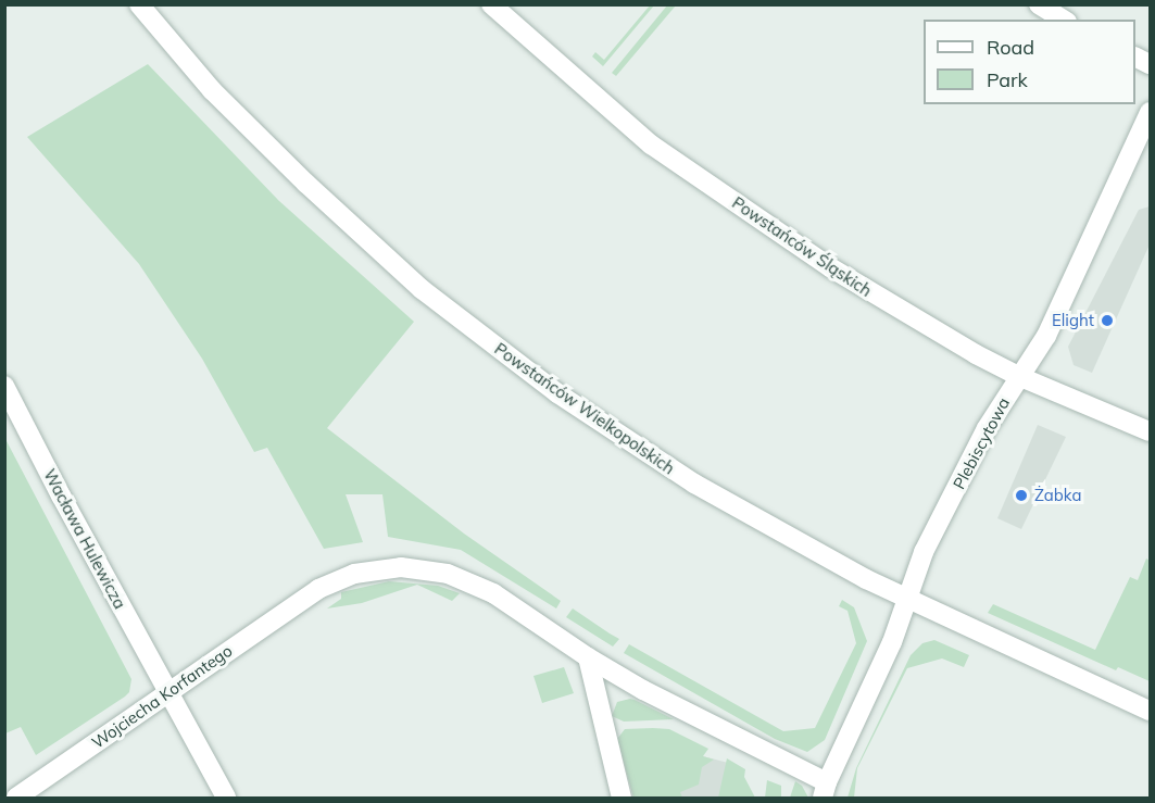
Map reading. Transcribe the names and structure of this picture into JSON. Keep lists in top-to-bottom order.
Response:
{
  "streets": {
    "street": [
      "Powstańców Śląskich",
      "Powstańców Wielkopolskich",
      "Plebiscytowa",
      "Wacława Hulewicza",
      "Wojciecha Korfantego"
    ]
  },
  "crossings": [
    ["Powstańców Śląskich", "Plebiscytowa"],
    ["Powstańców Wielkopolskich", "Plebiscytowa"],
    ["Plebiscytowa", "Wojciecha Korfantego"],
    ["Wacława Hulewicza", "Wojciecha Korfantego"]
  ],
  "places": ["Elight", "Żabka"],
  "legend": ["Road", "Park"]
}
